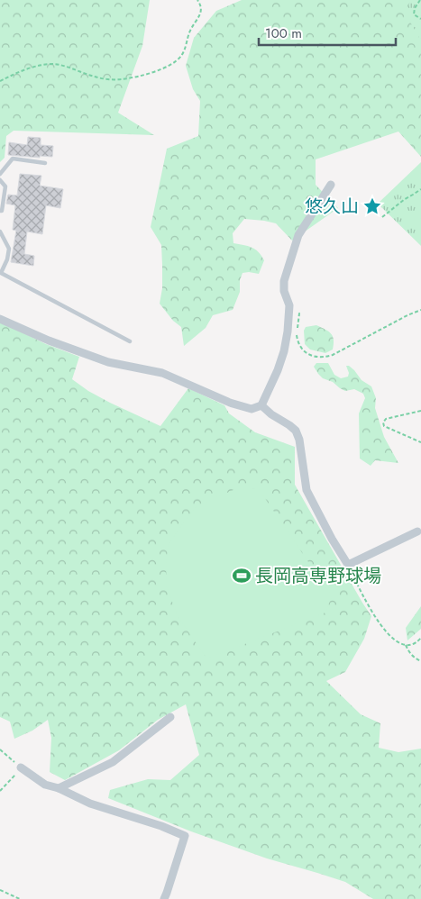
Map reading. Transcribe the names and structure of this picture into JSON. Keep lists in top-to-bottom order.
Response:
{
  "places": {
    "place": ["悠久山"],
    "sports": ["長岡高専野球場"]
  },
  "scale_bar": "100 m"
}
